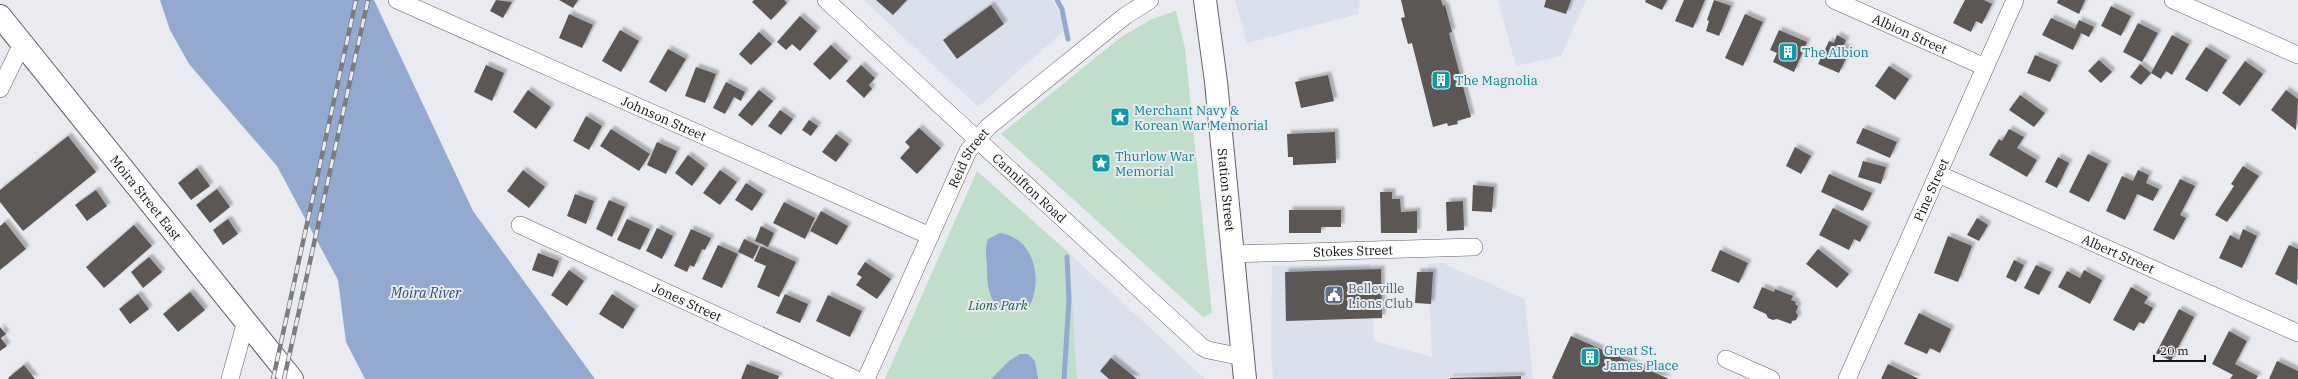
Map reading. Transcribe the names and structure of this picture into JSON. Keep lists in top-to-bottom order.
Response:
{
  "streets": {
    "street": [
      "Albion Street",
      "Johnson Street",
      "Reid Street",
      "Cannifton Road",
      "Station Street",
      "Pine Street",
      "Moira Street East",
      "Stokes Street",
      "Albert Street",
      "Jones Street"
    ]
  },
  "crossings": [
    ["Albion Street", "Pine Street"],
    ["Johnson Street", "Reid Street"],
    ["Reid Street", "Cannifton Road"],
    ["Cannifton Road", "Station Street"],
    ["Station Street", "Stokes Street"],
    ["Pine Street", "Albert Street"]
  ],
  "water": ["Moira River"],
  "parks": ["Lions Park"],
  "places": {
    "building": ["The Albion", "The Magnolia", "Great St. James Place"],
    "place": ["Merchant Navy & Korean War Memorial", "Thurlow War Memorial"],
    "public building": ["Belleville Lions Club"]
  },
  "scale_bar": "20 m"
}
